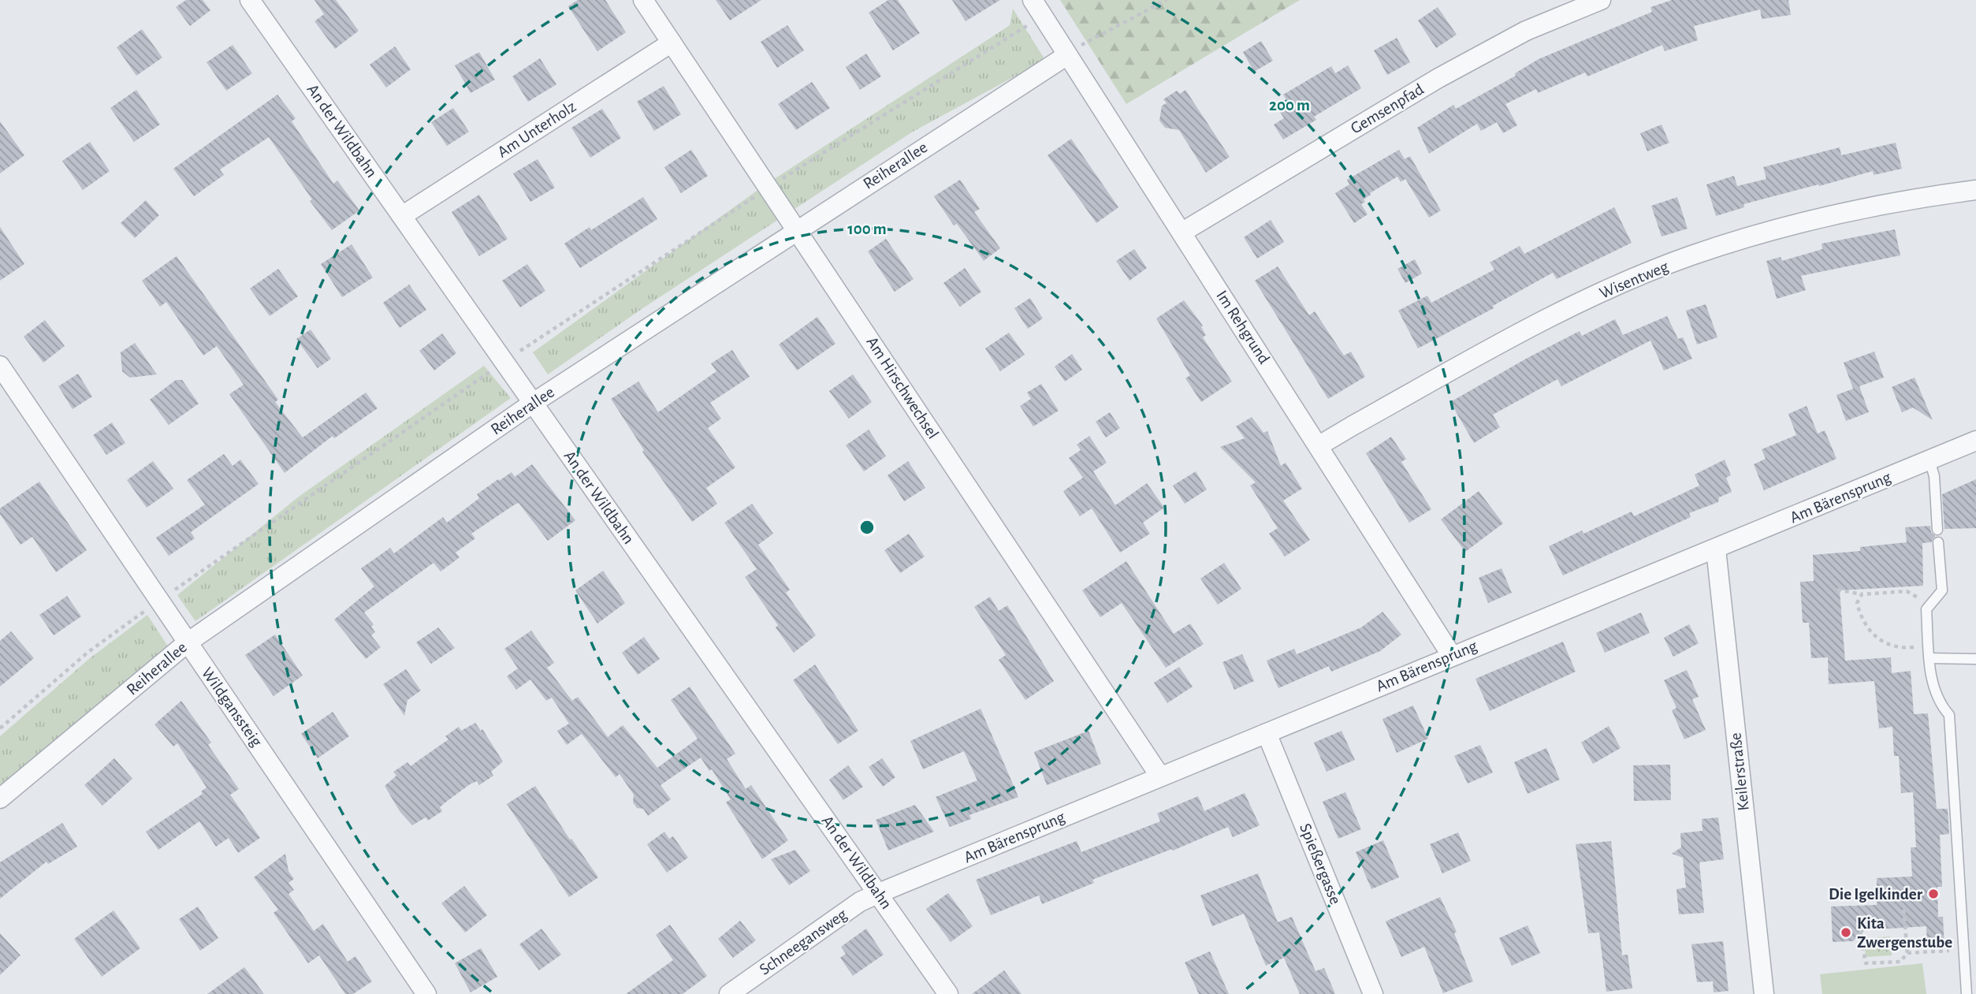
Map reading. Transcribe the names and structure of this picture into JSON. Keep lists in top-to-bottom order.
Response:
{
  "streets": {
    "street": [
      "Gemsenpfad",
      "Am Unterholz",
      "An der Wildbahn",
      "Reiherallee",
      "Wisentweg",
      "Im Rehgrund",
      "Am Hirschwechsel",
      "Am Bärensprung",
      "Wildganssteig",
      "Keilerstraße",
      "Spießergasse",
      "Schneegansweg"
    ]
  },
  "crossings": [
    ["Gemsenpfad", "Im Rehgrund"],
    ["Am Unterholz", "An der Wildbahn"],
    ["Am Unterholz", "Am Hirschwechsel"],
    ["An der Wildbahn", "Reiherallee"],
    ["An der Wildbahn", "Am Bärensprung"],
    ["An der Wildbahn", "Schneegansweg"],
    ["Reiherallee", "Im Rehgrund"],
    ["Reiherallee", "Am Hirschwechsel"],
    ["Reiherallee", "Wildganssteig"],
    ["Wisentweg", "Im Rehgrund"],
    ["Im Rehgrund", "Am Bärensprung"],
    ["Am Hirschwechsel", "Am Bärensprung"],
    ["Am Bärensprung", "Keilerstraße"],
    ["Am Bärensprung", "Spießergasse"],
    ["Am Bärensprung", "Schneegansweg"]
  ],
  "places": ["Die Igelkinder", "Kita Zwergenstube"],
  "rings": ["200 m", "100 m"]
}
